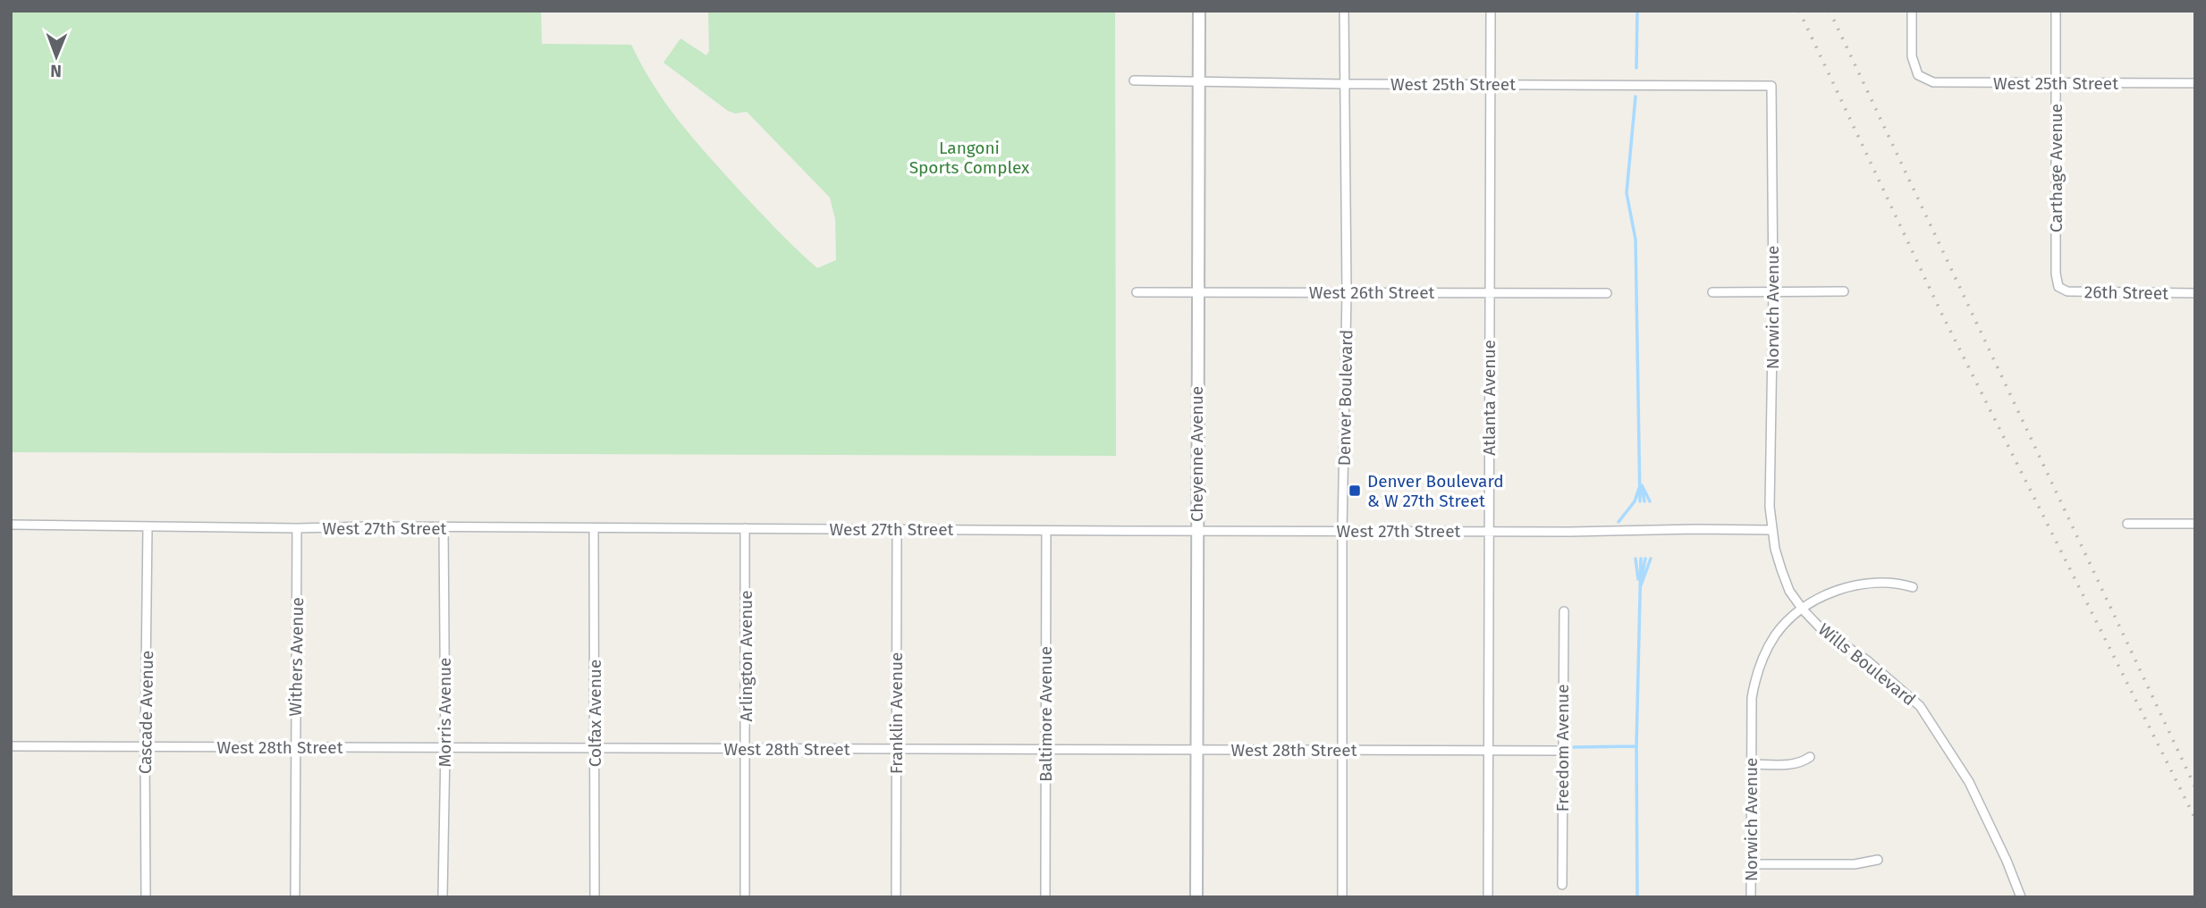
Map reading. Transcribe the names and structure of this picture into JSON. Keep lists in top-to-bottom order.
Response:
{
  "streets": {
    "street": [
      "West 25th Street",
      "Carthage Avenue",
      "West 26th Street",
      "26th Street",
      "Norwich Avenue",
      "Denver Boulevard",
      "Atlanta Avenue",
      "Cheyenne Avenue",
      "West 27th Street",
      "Arlington Avenue",
      "Withers Avenue",
      "Wills Boulevard",
      "Cascade Avenue",
      "Morris Avenue",
      "Colfax Avenue",
      "Franklin Avenue",
      "Baltimore Avenue",
      "West 28th Street",
      "Freedom Avenue"
    ]
  },
  "crossings": [
    ["West 25th Street", "Carthage Avenue"],
    ["West 25th Street", "Norwich Avenue"],
    ["West 25th Street", "Denver Boulevard"],
    ["West 25th Street", "Atlanta Avenue"],
    ["West 25th Street", "Cheyenne Avenue"],
    ["Carthage Avenue", "26th Street"],
    ["West 26th Street", "Denver Boulevard"],
    ["West 26th Street", "Atlanta Avenue"],
    ["West 26th Street", "Cheyenne Avenue"],
    ["Norwich Avenue", "West 27th Street"],
    ["Norwich Avenue", "Wills Boulevard"],
    ["Denver Boulevard", "West 27th Street"],
    ["Denver Boulevard", "West 28th Street"],
    ["Atlanta Avenue", "West 27th Street"],
    ["Atlanta Avenue", "West 28th Street"],
    ["Cheyenne Avenue", "West 27th Street"],
    ["Cheyenne Avenue", "West 28th Street"],
    ["West 27th Street", "Arlington Avenue"],
    ["West 27th Street", "Withers Avenue"],
    ["West 27th Street", "Wills Boulevard"],
    ["West 27th Street", "Cascade Avenue"],
    ["West 27th Street", "Morris Avenue"],
    ["West 27th Street", "Colfax Avenue"],
    ["West 27th Street", "Franklin Avenue"],
    ["West 27th Street", "Baltimore Avenue"],
    ["Arlington Avenue", "West 28th Street"],
    ["Withers Avenue", "West 28th Street"],
    ["Cascade Avenue", "West 28th Street"],
    ["Morris Avenue", "West 28th Street"],
    ["Colfax Avenue", "West 28th Street"],
    ["Franklin Avenue", "West 28th Street"],
    ["Baltimore Avenue", "West 28th Street"],
    ["West 28th Street", "Freedom Avenue"]
  ],
  "parks": ["Langoni Sports Complex"],
  "places": {
    "transit": ["Denver Boulevard & W 27th Street"]
  },
  "north": "bottom"
}
